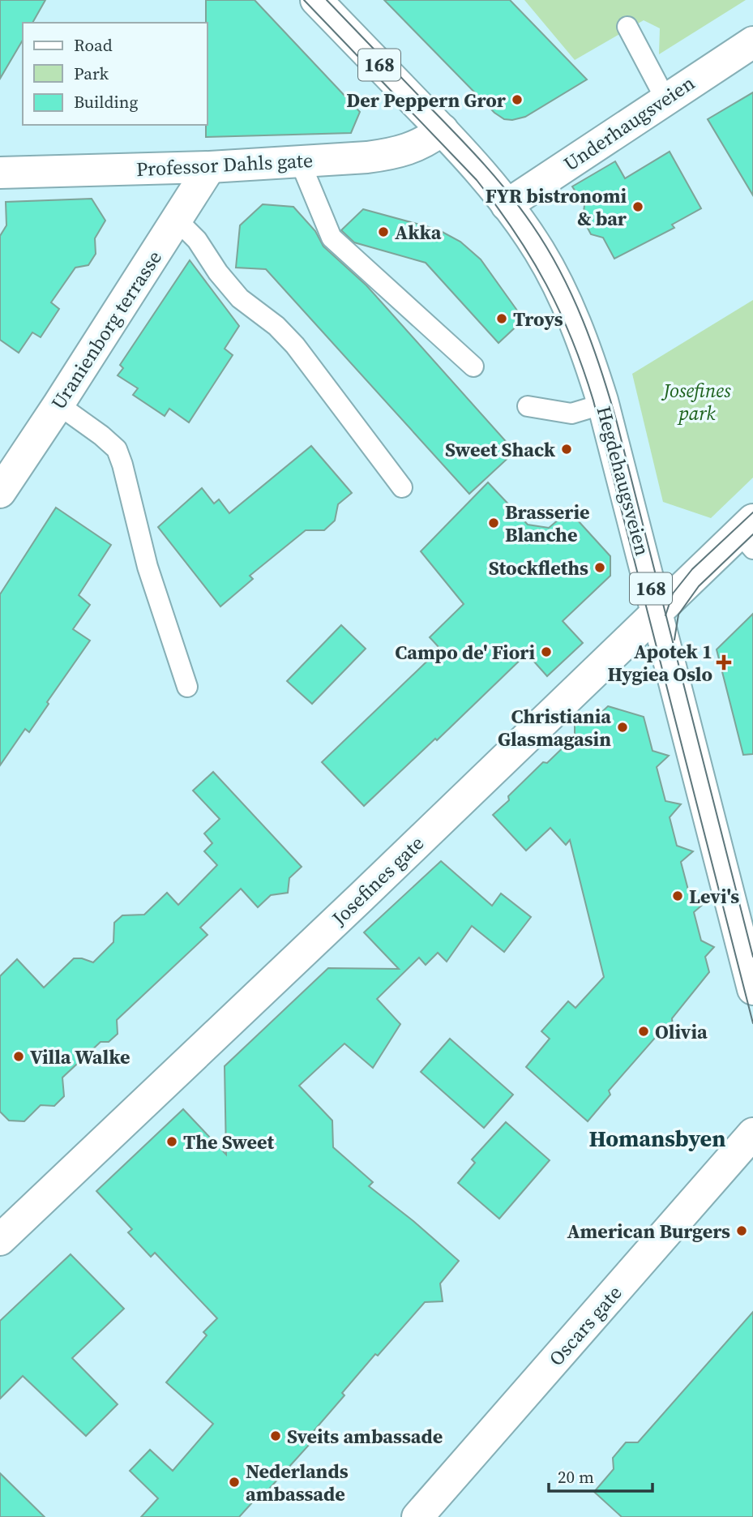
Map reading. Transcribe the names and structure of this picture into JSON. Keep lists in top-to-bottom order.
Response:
{
  "streets": {
    "street": [
      "168",
      "Underhaugsveien",
      "Professor Dahls gate",
      "Uranienborg terrasse",
      "Hegdehaugsveien",
      "Josefines gate",
      "Oscars gate"
    ]
  },
  "crossings": [
    ["168", "Underhaugsveien"],
    ["168", "Professor Dahls gate"],
    ["168", "Hegdehaugsveien"],
    ["Underhaugsveien", "Hegdehaugsveien"],
    ["Professor Dahls gate", "Uranienborg terrasse"],
    ["Hegdehaugsveien", "Josefines gate"]
  ],
  "districts": ["Homansbyen"],
  "parks": ["Josefines park"],
  "places": {
    "other": [
      "Der Peppern Gror",
      "FYR bistronomi & bar",
      "Akka",
      "Troys",
      "Sweet Shack",
      "Brasserie Blanche",
      "Stockfleths",
      "Campo de' Fiori",
      "Christiania Glasmagasin",
      "Levi's",
      "Olivia",
      "Villa Walke",
      "The Sweet",
      "American Burgers",
      "Sveits ambassade",
      "Nederlands ambassade"
    ],
    "health": ["Apotek 1 Hygiea Oslo"]
  },
  "legend": ["Road", "Park", "Building"],
  "scale_bar": "20 m"
}
